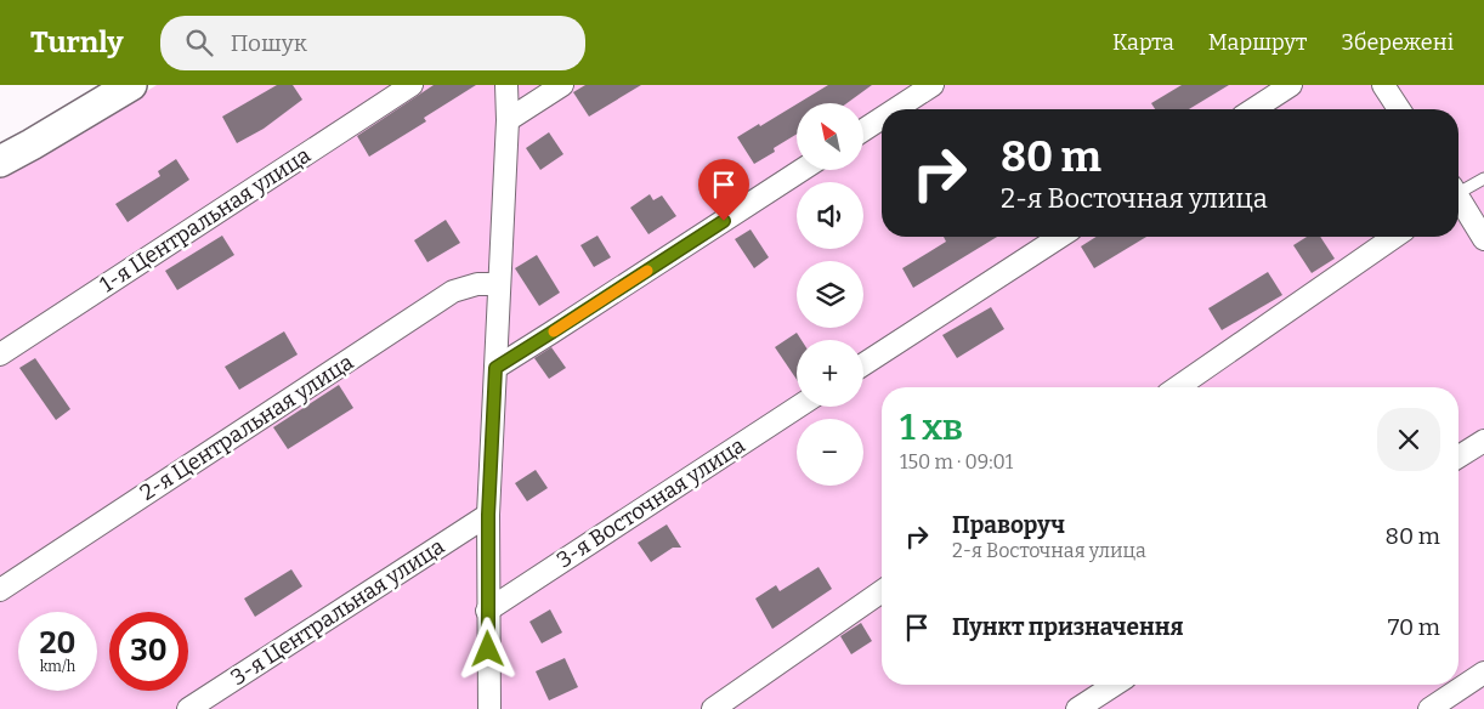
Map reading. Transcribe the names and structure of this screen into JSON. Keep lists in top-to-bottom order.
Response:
{
  "streets": {
    "street": [
      "1-я Центральная улица",
      "2-я Центральная улица",
      "3-я Восточная улица",
      "3-я Центральная улица"
    ]
  },
  "north": "top left",
  "page": {
    "header": "Turnly",
    "search": "Пошук",
    "nav": ["Карта", "Маршрут", "Збережені"],
    "map_buttons": ["+", "−"],
    "turn": ["80 m", "2-я Восточная улица"],
    "heading": ["1 хв", "150 m · 09:01"],
    "list": [
      {
        "name": "Праворуч",
        "note": "2-я Восточная улица",
        "value": "80 m"
      },
      {
        "name": "Пункт призначення",
        "value": "70 m"
      }
    ],
    "speed": "20 km/h",
    "limit": "30"
  }
}
